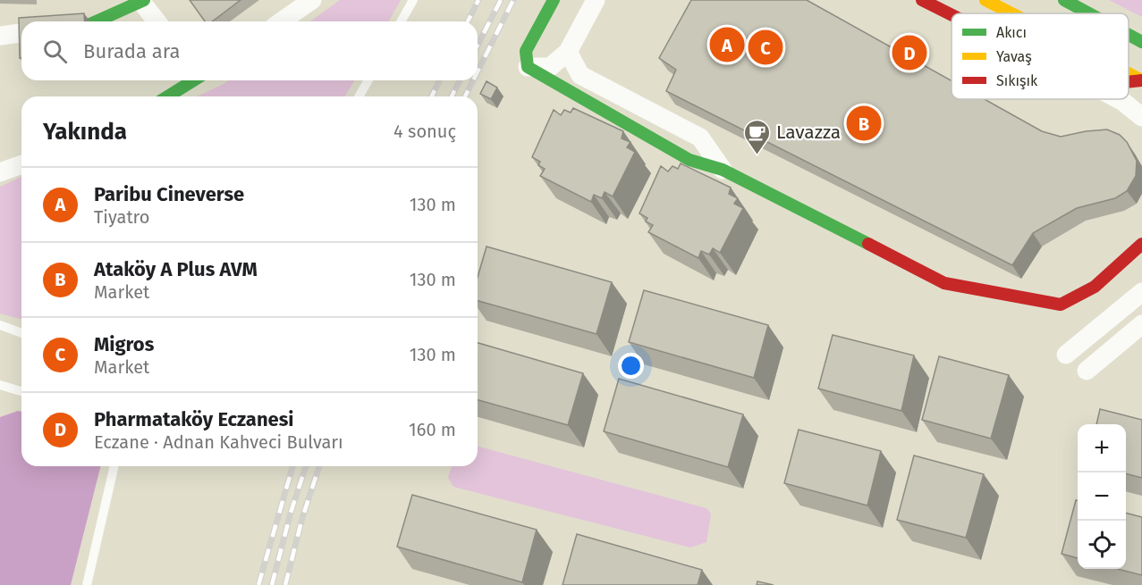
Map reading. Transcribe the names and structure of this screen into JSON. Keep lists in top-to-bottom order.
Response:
{
  "places": {
    "cafe": ["Lavazza"]
  },
  "legend": ["Akıcı", "Yavaş", "Sıkışık"],
  "page": {
    "search": "Burada ara",
    "pins": [
      "A",
      "C",
      "D",
      "B"
    ],
    "heading": ["Yakında", "4 sonuç"],
    "list": [
      {
        "mark": "A",
        "name": "Paribu Cineverse",
        "note": "Tiyatro",
        "value": "130 m"
      },
      {
        "mark": "B",
        "name": "Ataköy A Plus AVM",
        "note": "Market",
        "value": "130 m"
      },
      {
        "mark": "C",
        "name": "Migros",
        "note": "Market",
        "value": "130 m"
      },
      {
        "mark": "D",
        "name": "Pharmataköy Eczanesi",
        "note": "Eczane · Adnan Kahveci Bulvarı",
        "value": "160 m"
      }
    ],
    "map_buttons": ["+", "−"]
  }
}
